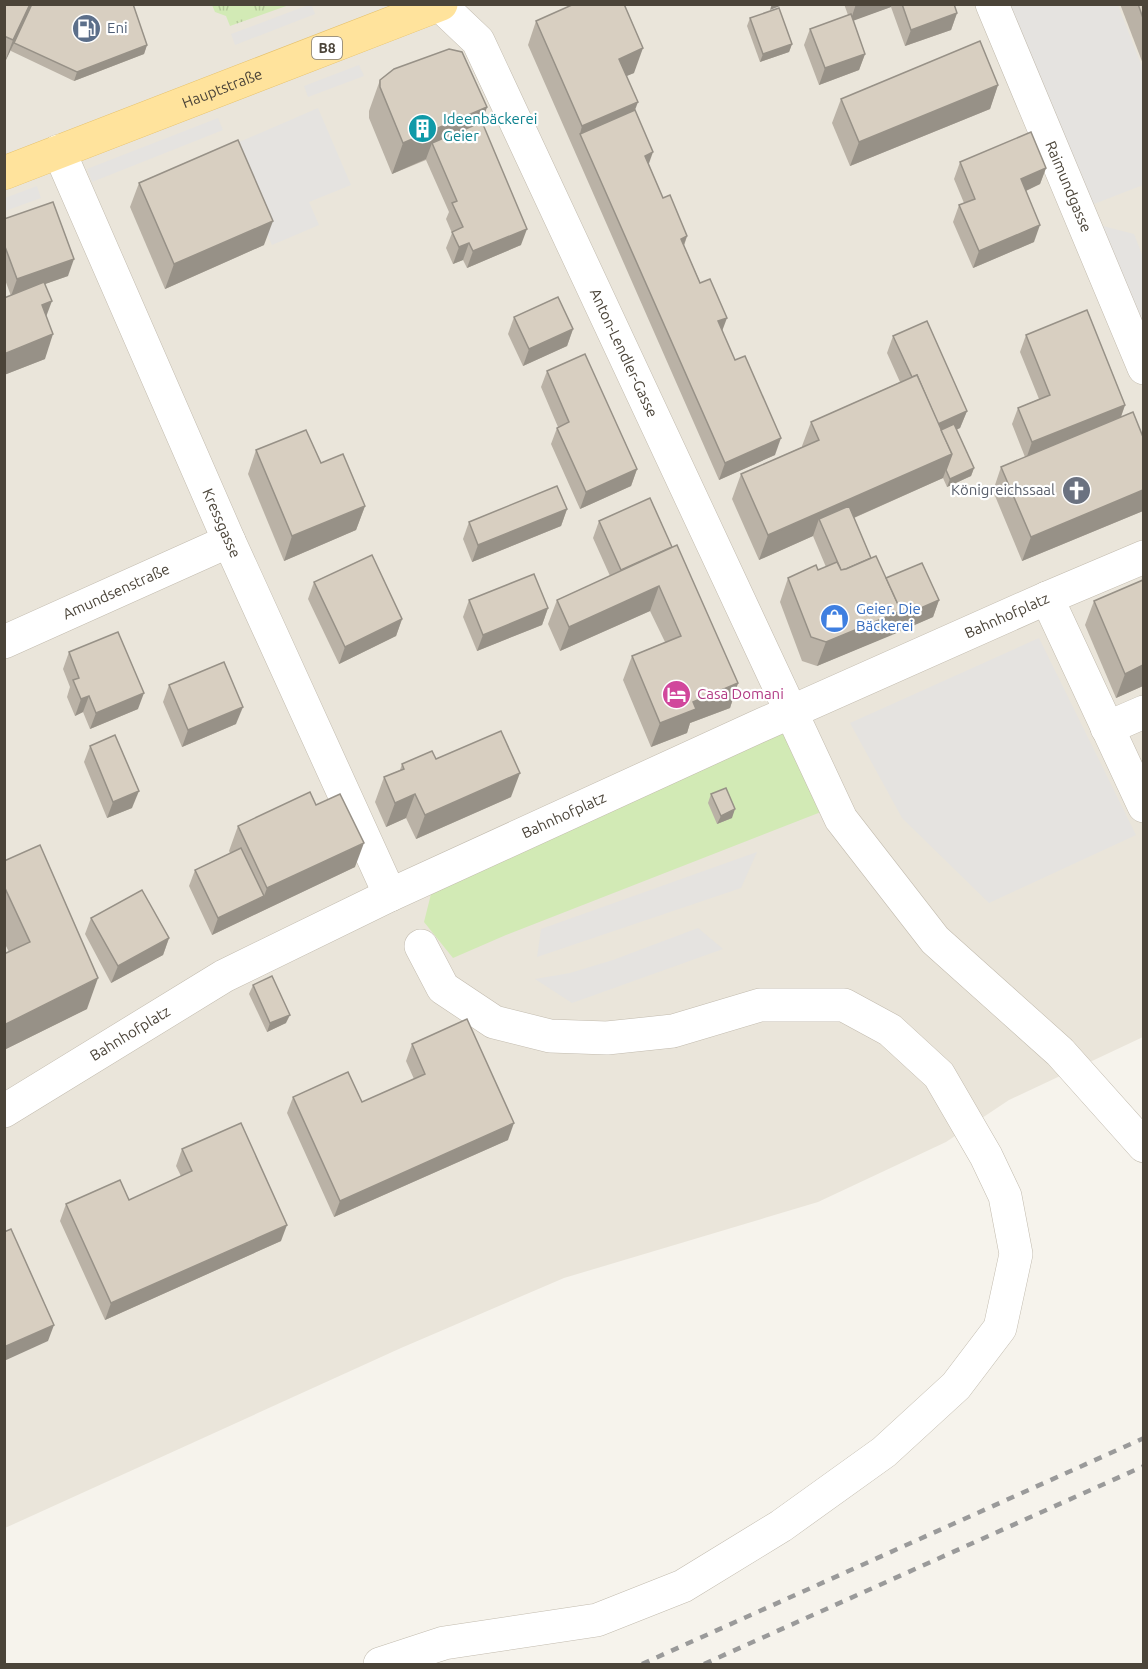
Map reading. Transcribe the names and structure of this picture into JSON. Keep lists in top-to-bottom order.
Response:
{
  "streets": {
    "main road": ["B8", "Hauptstraße"],
    "street": [
      "Raimundgasse",
      "Anton-Lendler-Gasse",
      "Kressgasse",
      "Amundsenstraße",
      "Bahnhofplatz"
    ]
  },
  "crossings": [
    ["Hauptstraße", "Anton-Lendler-Gasse"],
    ["Hauptstraße", "Kressgasse"],
    ["Anton-Lendler-Gasse", "Bahnhofplatz"],
    ["Kressgasse", "Amundsenstraße"],
    ["Kressgasse", "Bahnhofplatz"]
  ],
  "places": {
    "fuel station": ["Eni"],
    "building": ["Ideenbäckerei Geier"],
    "church": ["Königreichssaal"],
    "shop": ["Geier. Die Bäckerei"],
    "hotel": ["Casa Domani"]
  }
}
